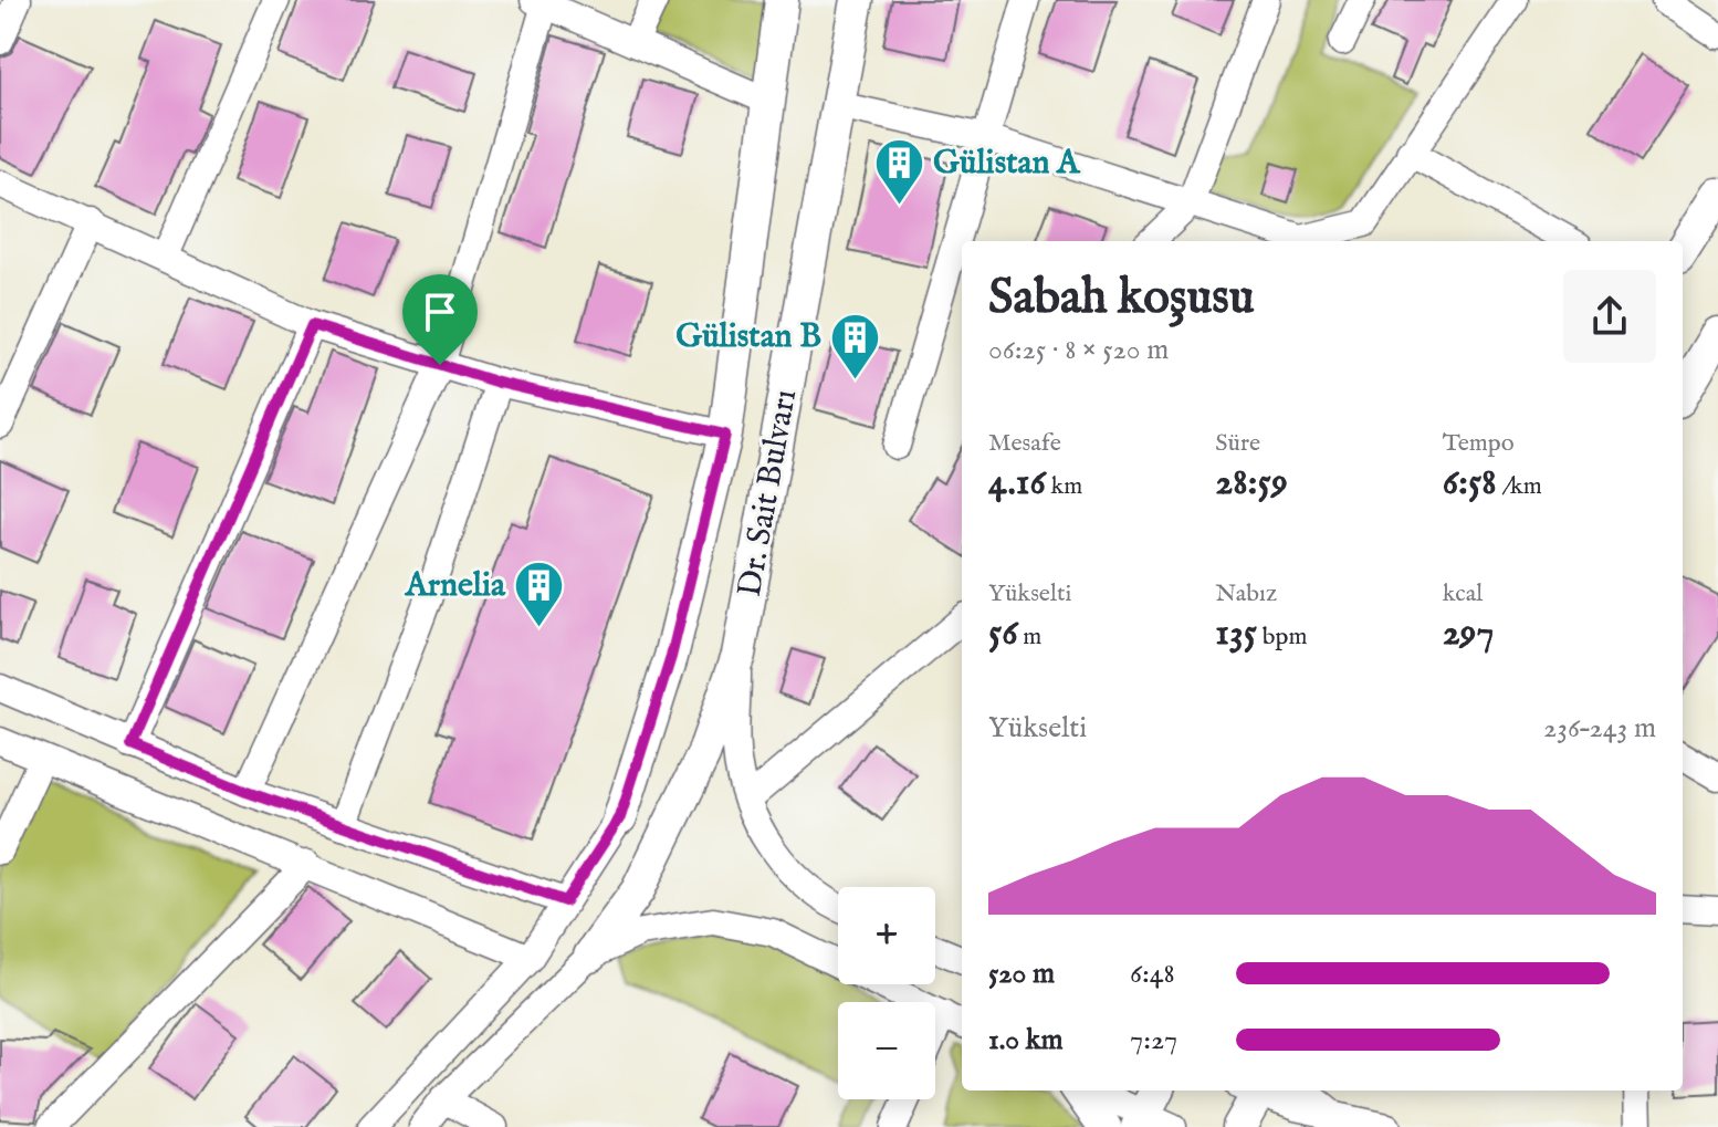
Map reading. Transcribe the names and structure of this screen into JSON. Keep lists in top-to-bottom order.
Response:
{
  "streets": {
    "main road": ["Dr. Sait Bulvarı"]
  },
  "places": {
    "building": ["Gülistan A", "Gülistan B", "Arnelia"]
  },
  "page": {
    "heading": ["Sabah koşusu", "06:25 · 8 × 520 m"],
    "stats": [
      ["Mesafe", "4.16 km"],
      ["Süre", "28:59"],
      ["Tempo", "6:58 /km"],
      ["Yükselti", "56 m"],
      ["Nabız", "135 bpm"],
      ["kcal", "297"]
    ],
    "chart": ["Yükselti", "236–243 m"],
    "map_buttons": ["+", "−"],
    "list": [
      {
        "name": "520 m",
        "note": "6:48"
      },
      {
        "name": "1.0 km",
        "note": "7:27"
      }
    ]
  }
}
